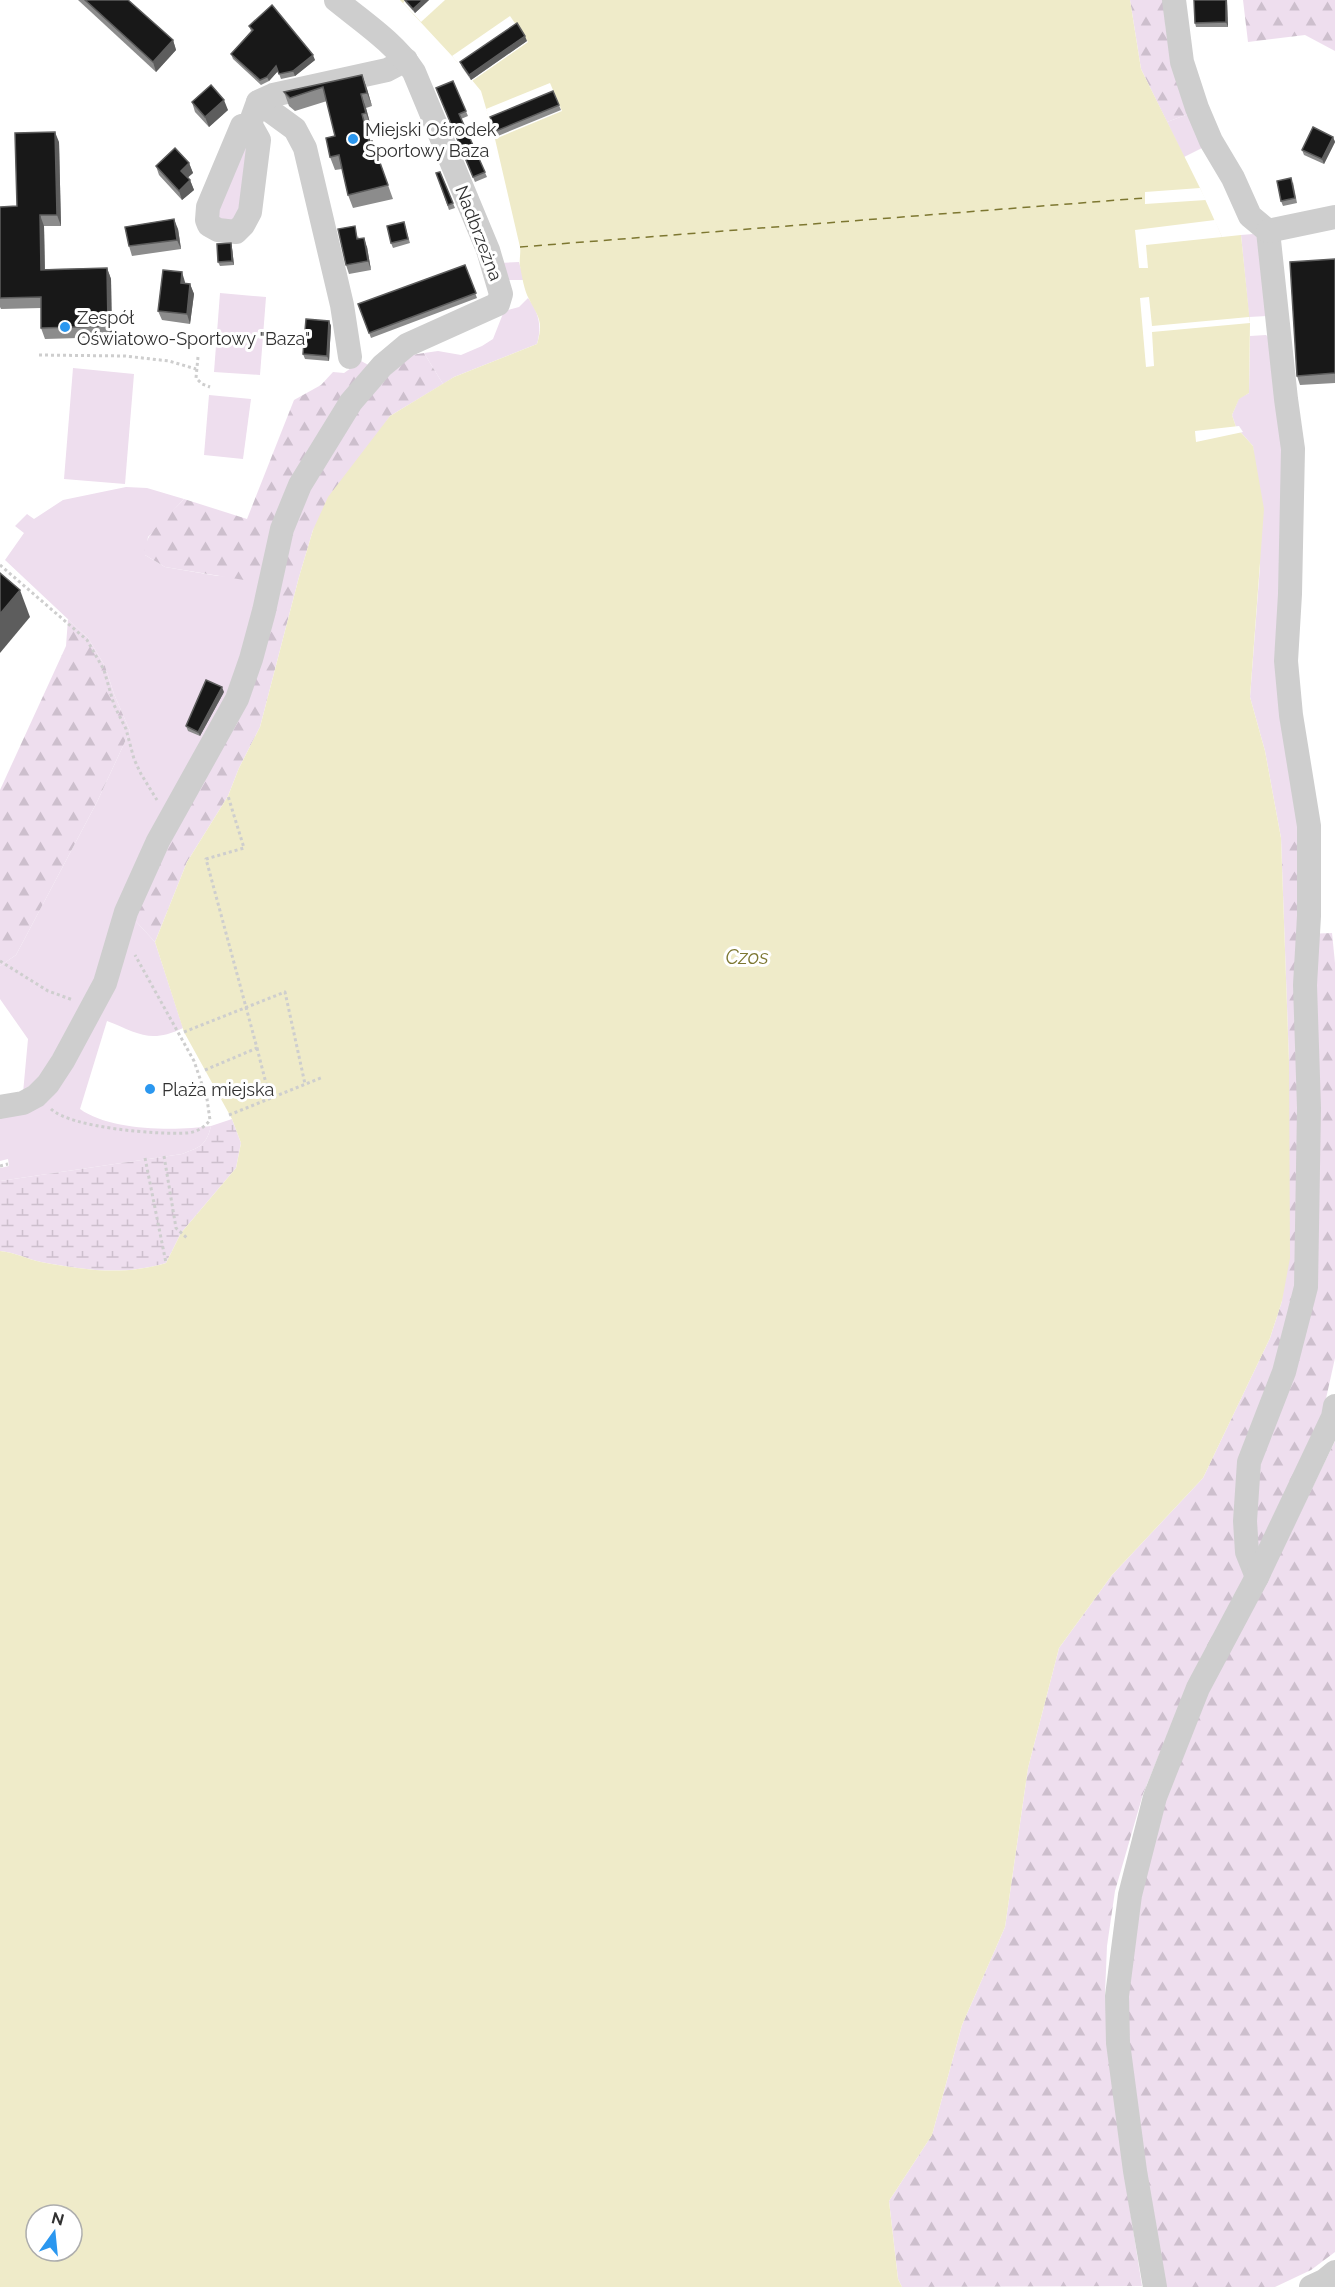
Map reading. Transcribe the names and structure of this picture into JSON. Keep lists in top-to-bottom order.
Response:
{
  "streets": {
    "street": ["Nadbrzeżna"]
  },
  "water": ["Czos"],
  "places": ["Miejski Ośrodek Sportowy Baza", "Zespół Oświatowo-Sportowy \"Baza\"", "Plaża miejska"],
  "north": "top"
}
